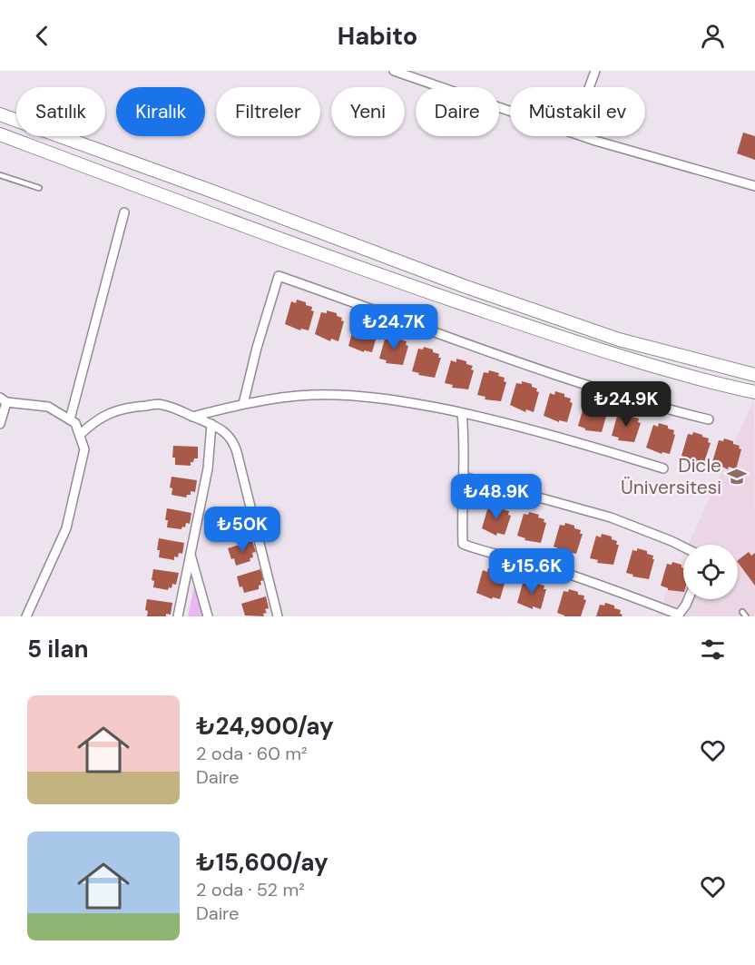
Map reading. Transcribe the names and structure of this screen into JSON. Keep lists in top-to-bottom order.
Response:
{
  "places": {
    "school or university": ["Dicle Üniversitesi"]
  },
  "page": {
    "header": "Habito",
    "chip": [
      "Satılık",
      "Kiralık",
      "Filtreler",
      "Yeni",
      "Daire",
      "Müstakil ev"
    ],
    "price": [
      "₺24.7K",
      "₺24.9K",
      "₺48.9K",
      "₺50K",
      "₺15.6K"
    ],
    "heading": "5 ilan",
    "list": [
      {
        "name": "₺24,900/ay",
        "note": "2 oda · 60 m² · Daire"
      },
      {
        "name": "₺15,600/ay",
        "note": "2 oda · 52 m² · Daire"
      }
    ]
  }
}
